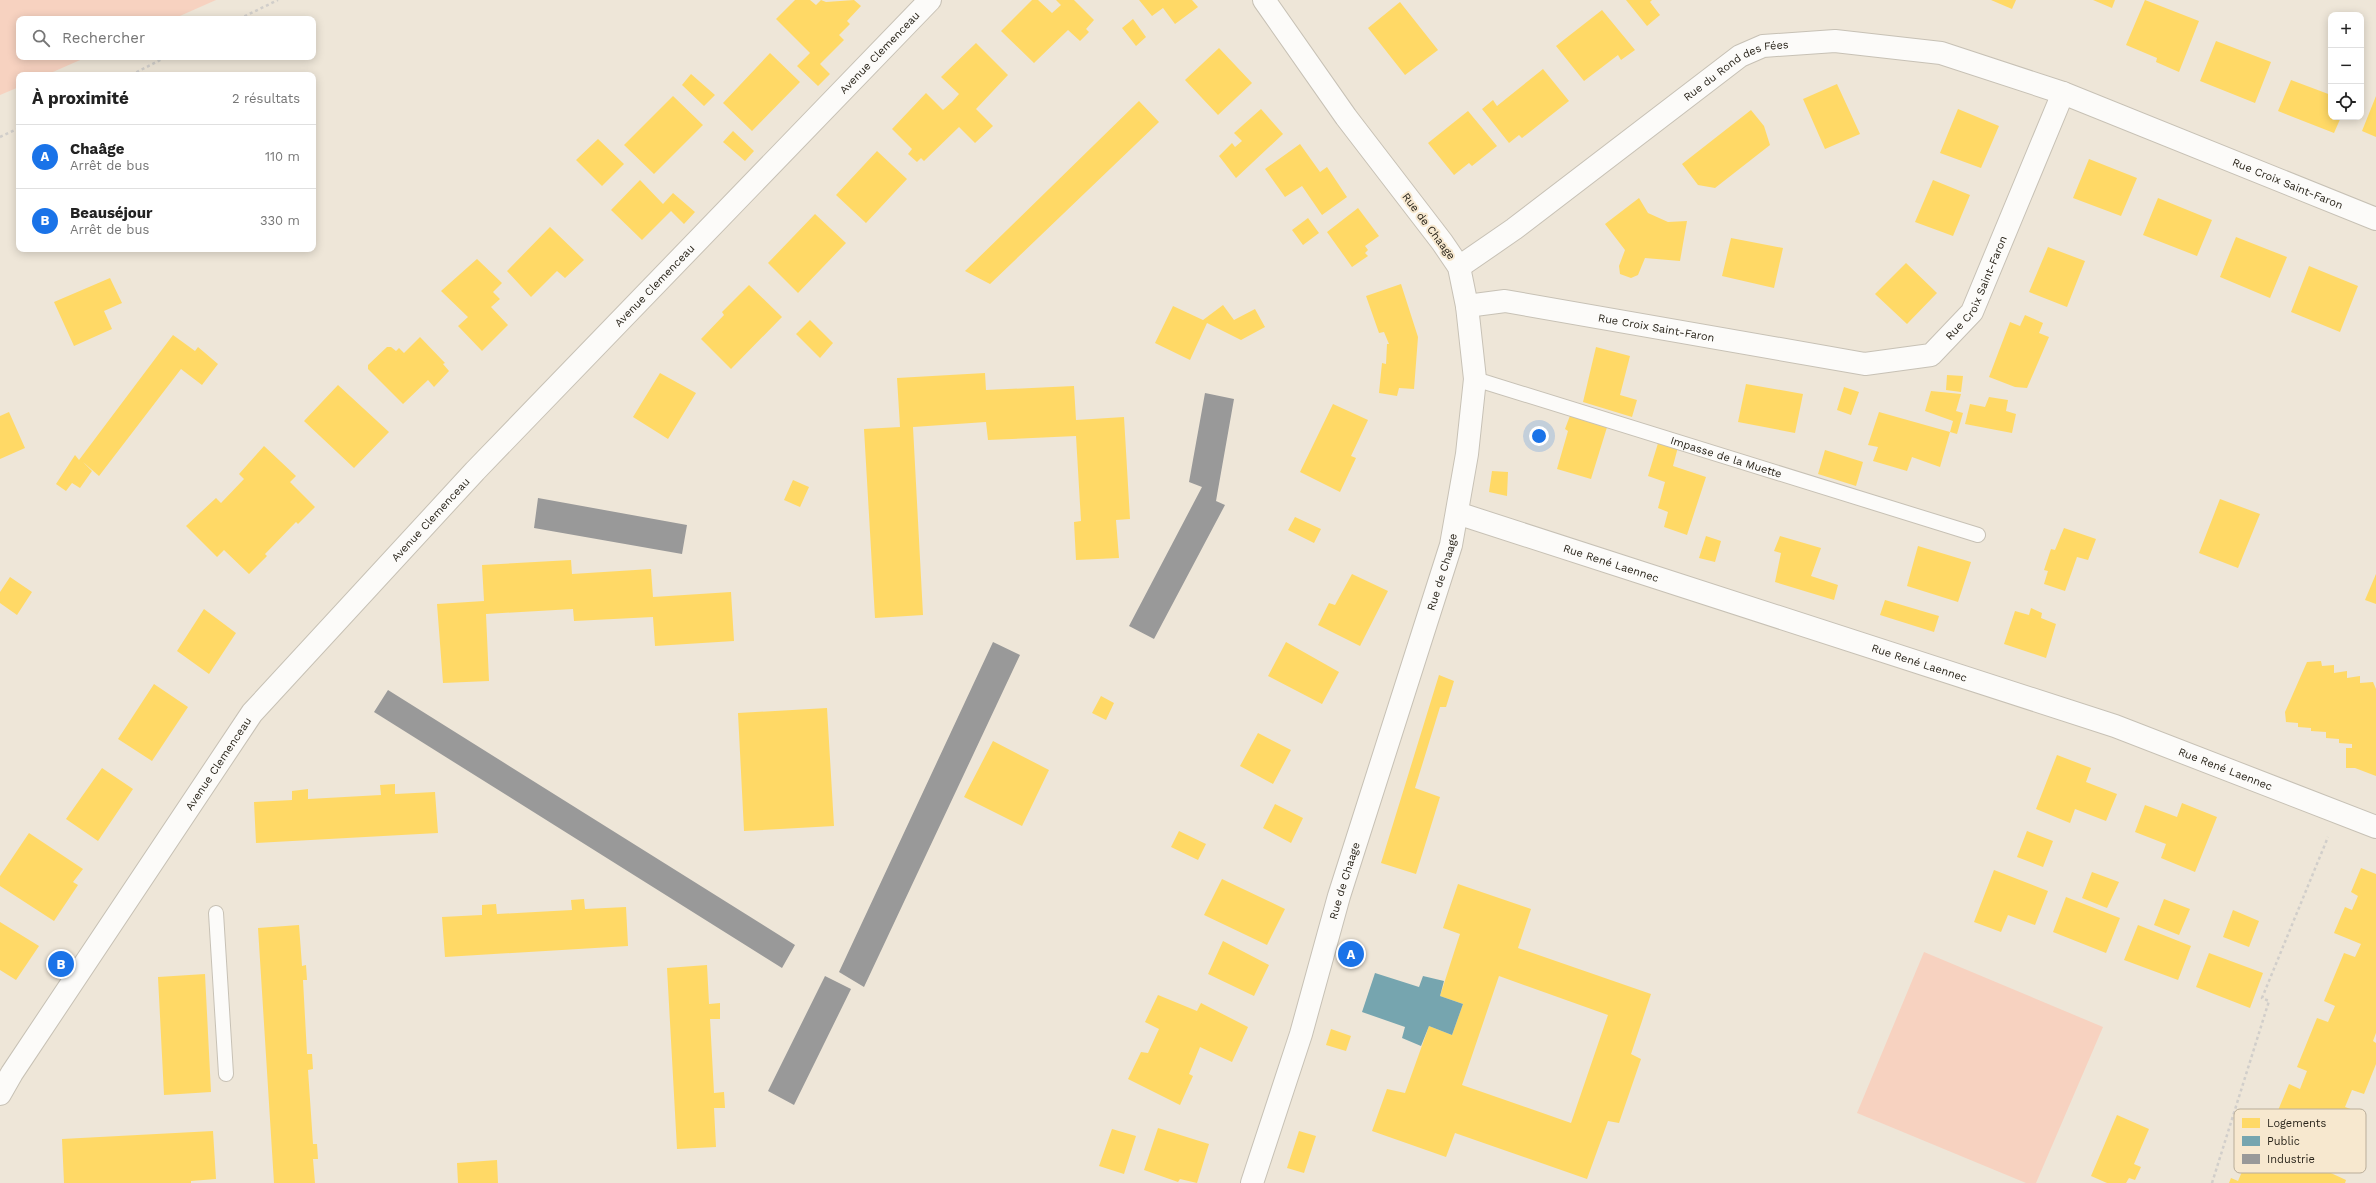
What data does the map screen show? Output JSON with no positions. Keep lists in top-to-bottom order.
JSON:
{
  "streets": {
    "street": [
      "Avenue Clemenceau",
      "Rue du Rond des Fées",
      "Rue Croix Saint-Faron",
      "Rue de Chaage",
      "Rue René Laennec"
    ],
    "lane": ["Impasse de la Muette"]
  },
  "crossings": [
    ["Rue du Rond des Fées", "Rue Croix Saint-Faron"],
    ["Rue du Rond des Fées", "Rue de Chaage"],
    ["Rue Croix Saint-Faron", "Rue de Chaage"],
    ["Rue de Chaage", "Impasse de la Muette"],
    ["Rue de Chaage", "Rue René Laennec"]
  ],
  "legend": ["Logements", "Public", "Industrie"],
  "page": {
    "map_buttons": ["+", "−"],
    "search": "Rechercher",
    "heading": ["À proximité", "2 résultats"],
    "list": [
      {
        "mark": "A",
        "name": "Chaâge",
        "note": "Arrêt de bus",
        "value": "110 m"
      },
      {
        "mark": "B",
        "name": "Beauséjour",
        "note": "Arrêt de bus",
        "value": "330 m"
      }
    ],
    "pins": ["A", "B"]
  }
}
